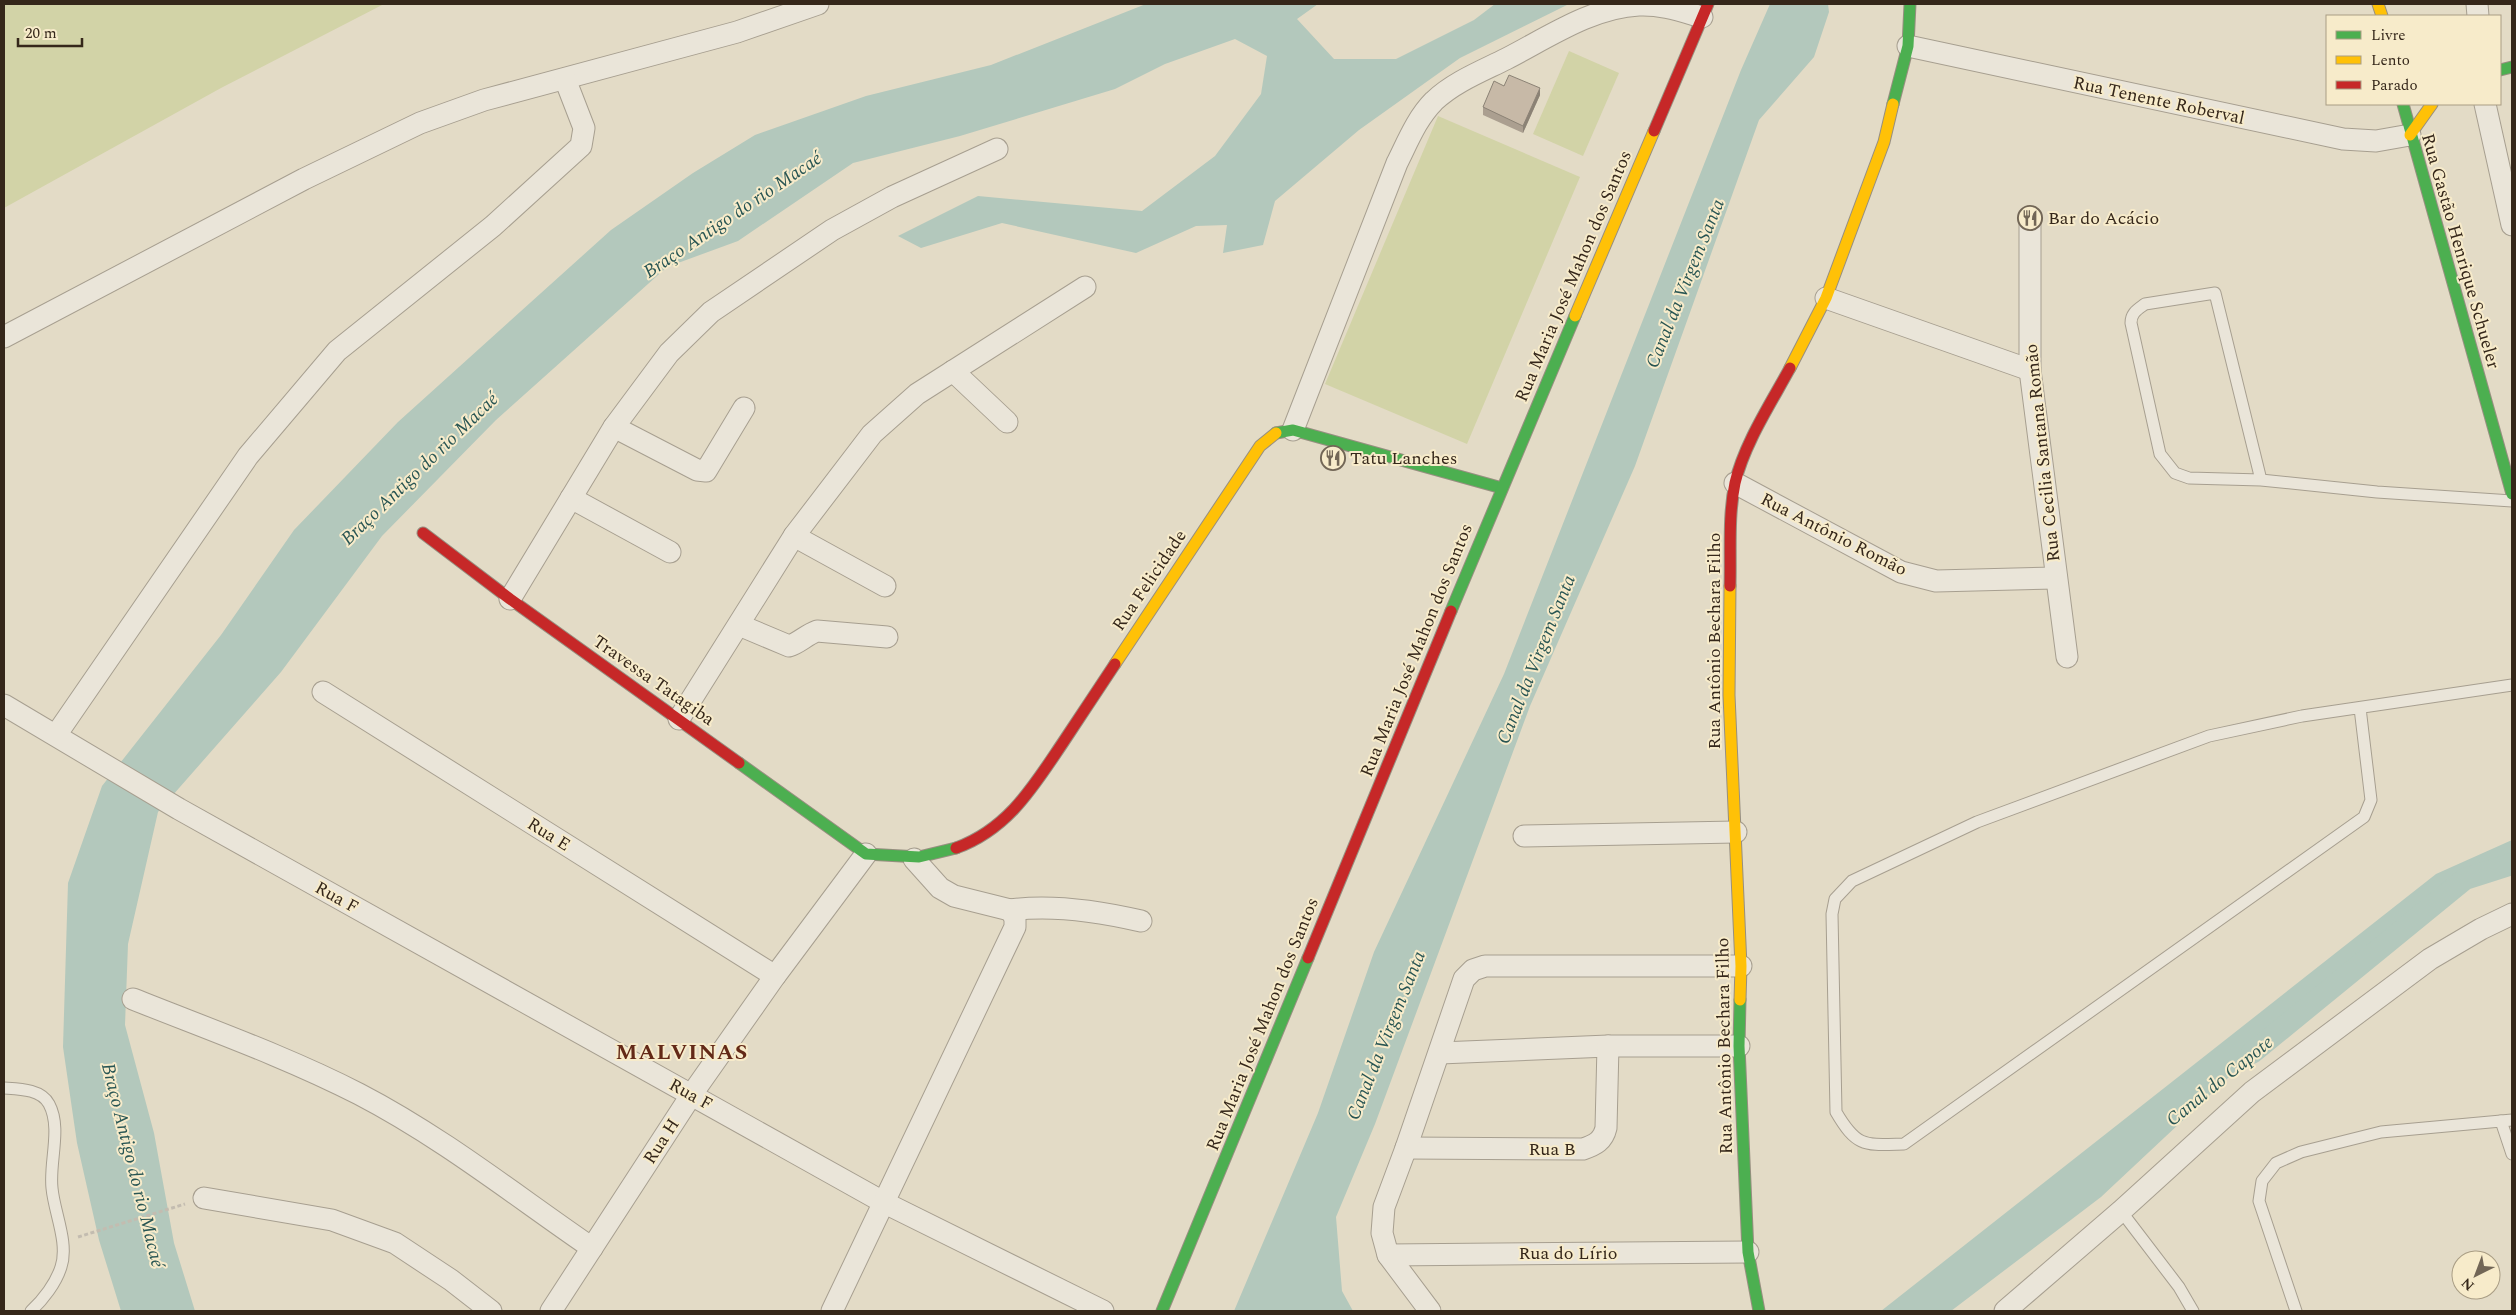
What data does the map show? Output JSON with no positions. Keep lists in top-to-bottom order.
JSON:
{
  "streets": {
    "street": [
      "Rua Tenente Roberval",
      "Rua Gastão Henrique Schueler",
      "Rua Maria José Mahon dos Santos",
      "Rua Cecilia Santana Romão",
      "Rua Antônio Romão",
      "Rua Felicidade",
      "Rua Antônio Bechara Filho",
      "Travessa Tatagiba",
      "Rua E",
      "Rua F",
      "Rua H",
      "Rua B",
      "Rua do Lírio"
    ]
  },
  "crossings": [
    ["Rua Tenente Roberval", "Rua Gastão Henrique Schueler"],
    ["Rua Tenente Roberval", "Rua Antônio Bechara Filho"],
    ["Rua Cecilia Santana Romão", "Rua Antônio Romão"],
    ["Rua Antônio Romão", "Rua Antônio Bechara Filho"],
    ["Rua Felicidade", "Travessa Tatagiba"],
    ["Rua Felicidade", "Rua H"],
    ["Rua Antônio Bechara Filho", "Rua do Lírio"],
    ["Travessa Tatagiba", "Rua H"],
    ["Rua E", "Rua H"],
    ["Rua F", "Rua H"]
  ],
  "districts": ["MALVINAS"],
  "water": ["Braço Antigo do rio Macaé", "Canal da Virgem Santa", "Canal do Capote"],
  "places": {
    "restaurant": ["Bar do Acácio", "Tatu Lanches"]
  },
  "legend": ["Livre", "Lento", "Parado"],
  "scale_bar": "20 m",
  "north": "bottom left"
}
